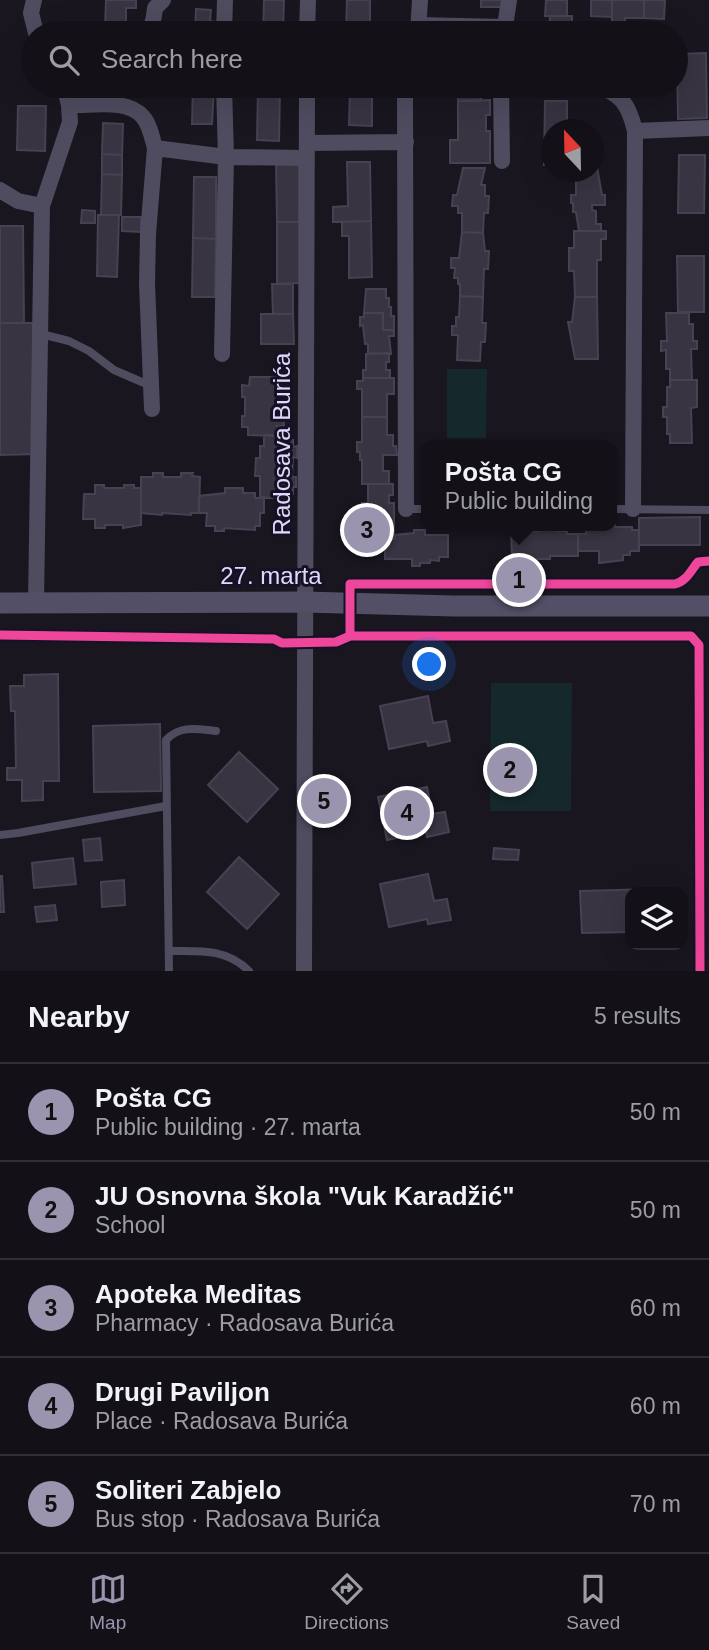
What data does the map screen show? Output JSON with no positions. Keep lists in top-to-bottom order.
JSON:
{
  "streets": {
    "street": ["Radosava Burića", "27. marta"]
  },
  "crossings": [
    ["Radosava Burića", "27. marta"]
  ],
  "north": "top",
  "page": {
    "search": "Search here",
    "popup": ["Pošta CG", "Public building"],
    "pins": [
      "3",
      "1",
      "2",
      "5",
      "4"
    ],
    "heading": ["Nearby", "5 results"],
    "list": [
      {
        "mark": "1",
        "name": "Pošta CG",
        "note": "Public building · 27. marta",
        "value": "50 m"
      },
      {
        "mark": "2",
        "name": "JU Osnovna škola \"Vuk Karadžić\"",
        "note": "School",
        "value": "50 m"
      },
      {
        "mark": "3",
        "name": "Apoteka Meditas",
        "note": "Pharmacy · Radosava Burića",
        "value": "60 m"
      },
      {
        "mark": "4",
        "name": "Drugi Paviljon",
        "note": "Place · Radosava Burića",
        "value": "60 m"
      },
      {
        "mark": "5",
        "name": "Soliteri Zabjelo",
        "note": "Bus stop · Radosava Burića",
        "value": "70 m"
      }
    ],
    "nav": ["Map", "Directions", "Saved"]
  }
}
